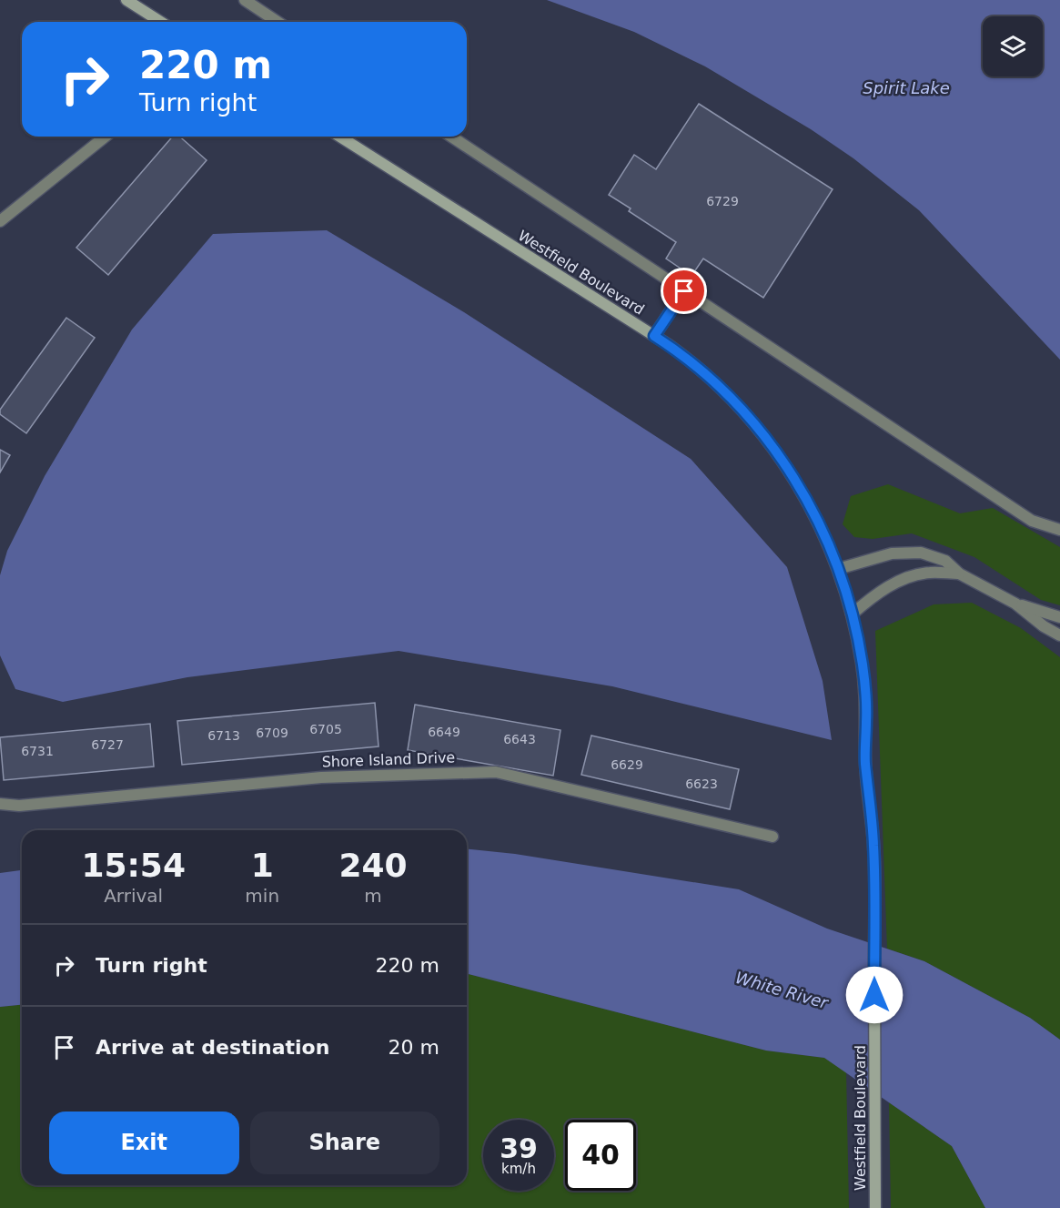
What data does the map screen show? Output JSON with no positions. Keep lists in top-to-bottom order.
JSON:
{
  "streets": {
    "street": ["Westfield Boulevard", "Shore Island Drive"]
  },
  "water": ["Spirit Lake", "White River"],
  "house_numbers": [
    "6729",
    "6705",
    "6649",
    "6709",
    "6713",
    "6643",
    "6727",
    "6731",
    "6629",
    "6623"
  ],
  "page": {
    "turn": ["220 m", "Turn right"],
    "eta": [
      "15:54",
      "Arrival",
      "1",
      "min",
      "240",
      "m"
    ],
    "list": [
      {
        "name": "Turn right",
        "value": "220 m"
      },
      {
        "name": "Arrive at destination",
        "value": "20 m"
      }
    ],
    "buttons": ["Exit", "Share"],
    "speed": "39 km/h",
    "limit": "40"
  }
}
